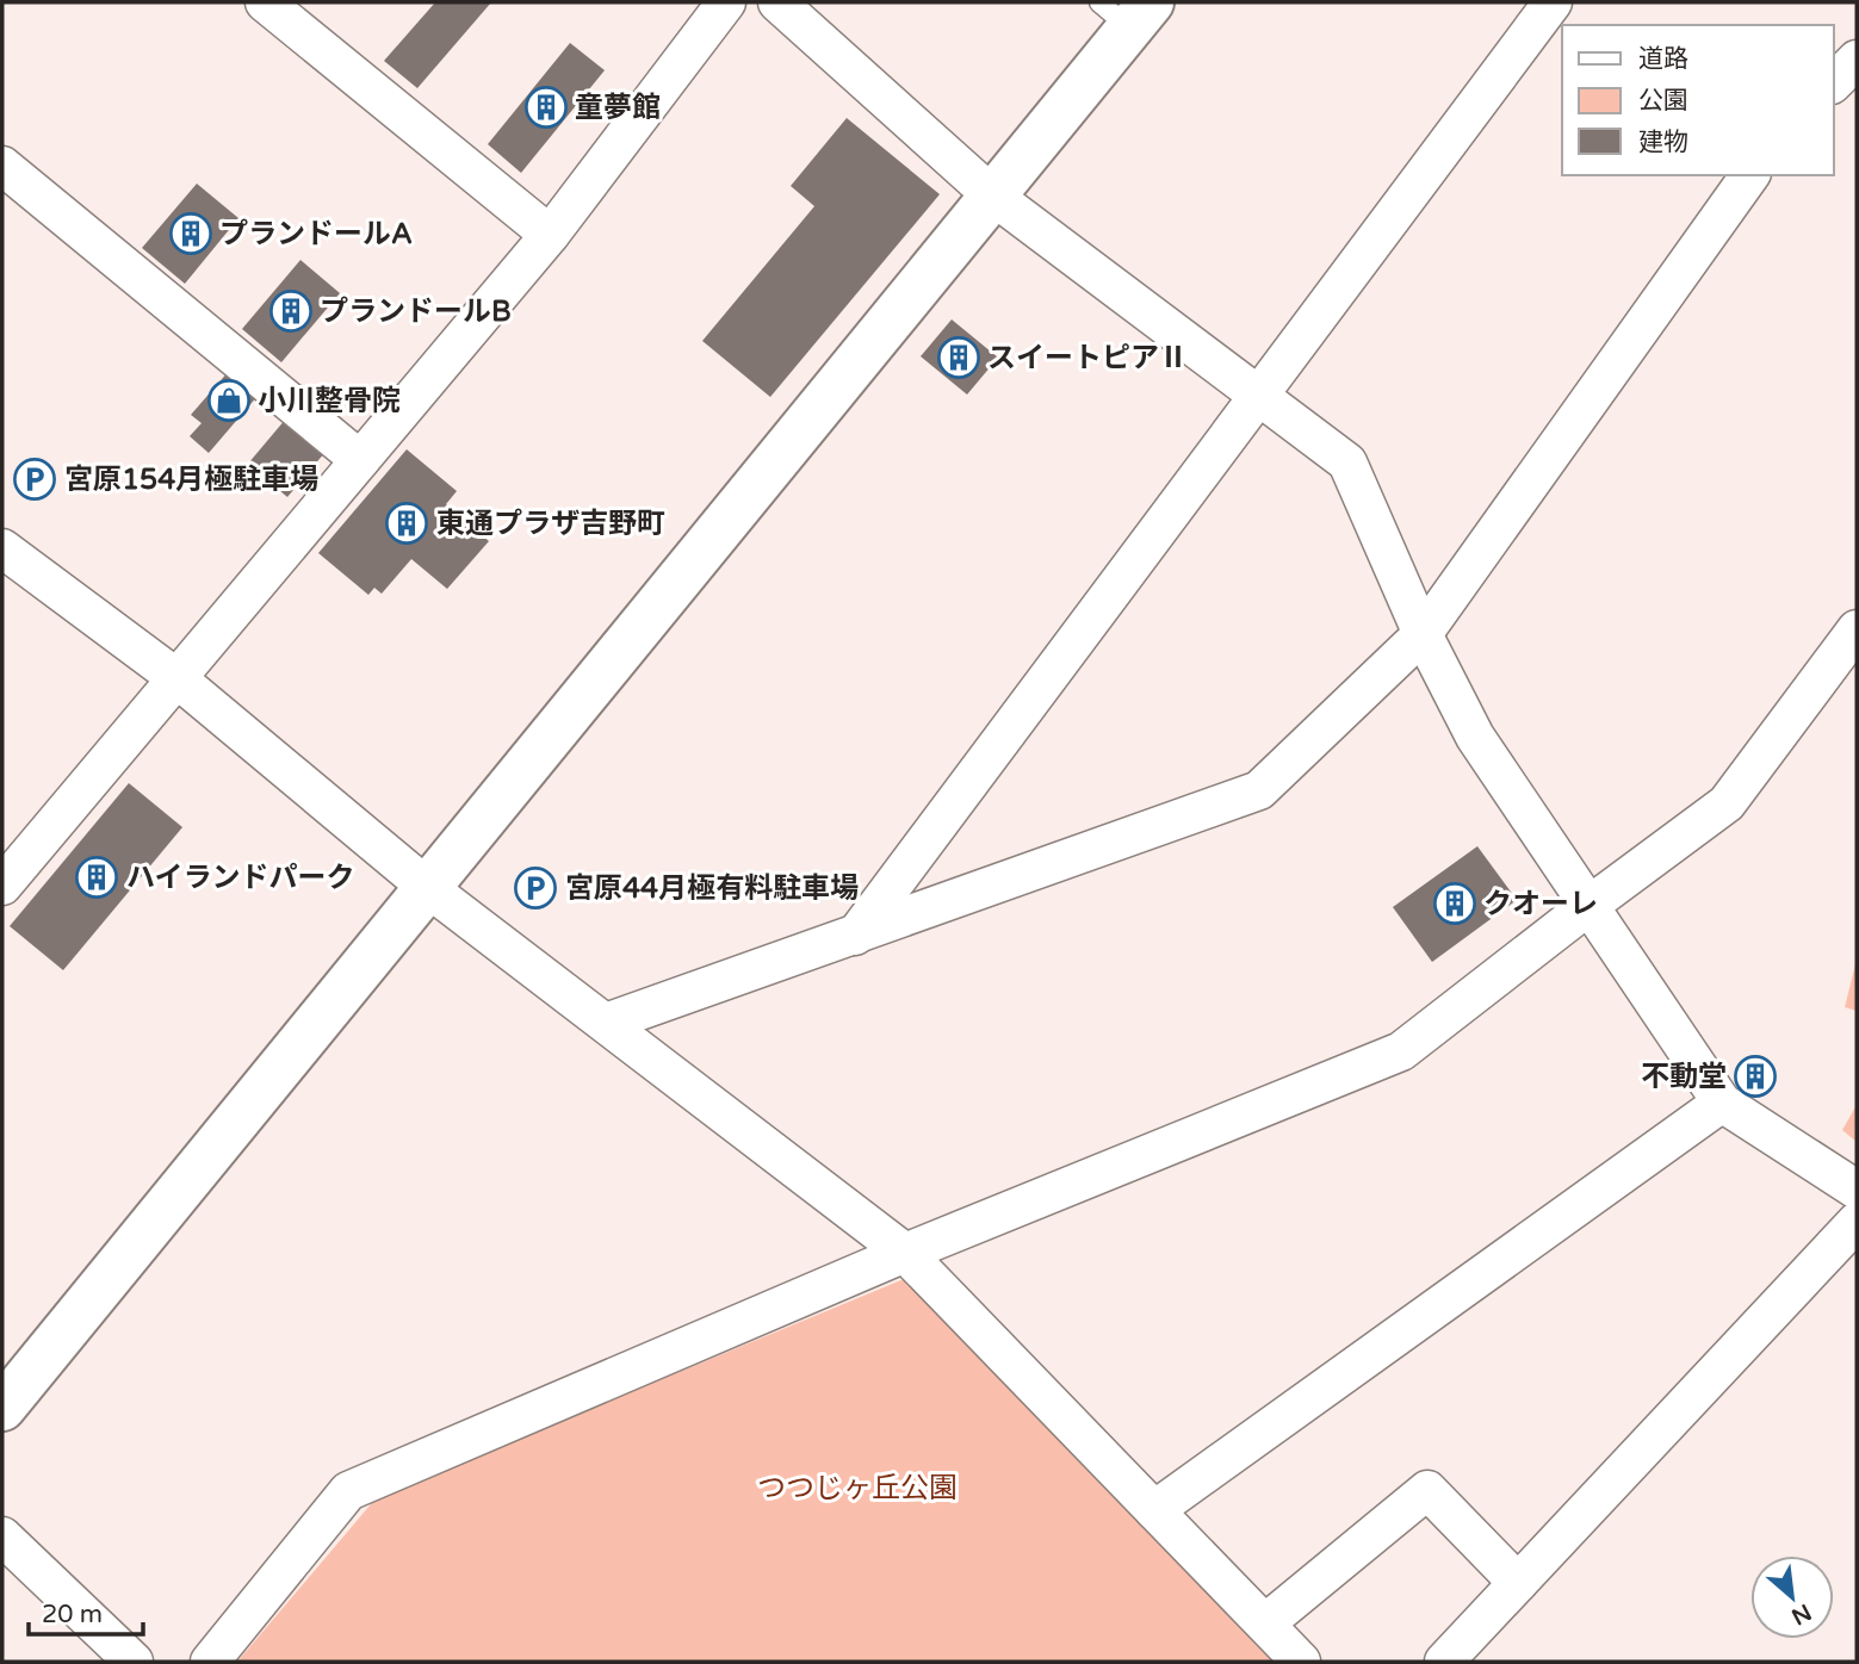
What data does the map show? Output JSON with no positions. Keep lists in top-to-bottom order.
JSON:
{
  "parks": ["つつじヶ丘公園"],
  "places": {
    "building": [
      "童夢館",
      "プランドールA",
      "プランドールB",
      "スイートピアⅡ",
      "東通プラザ吉野町",
      "ハイランドパーク",
      "クオーレ",
      "不動堂"
    ],
    "shop": ["小川整骨院"],
    "parking": ["宮原154月極駐車場", "宮原44月極有料駐車場"]
  },
  "legend": ["道路", "公園", "建物"],
  "scale_bar": "20 m",
  "north": "bottom right"
}
